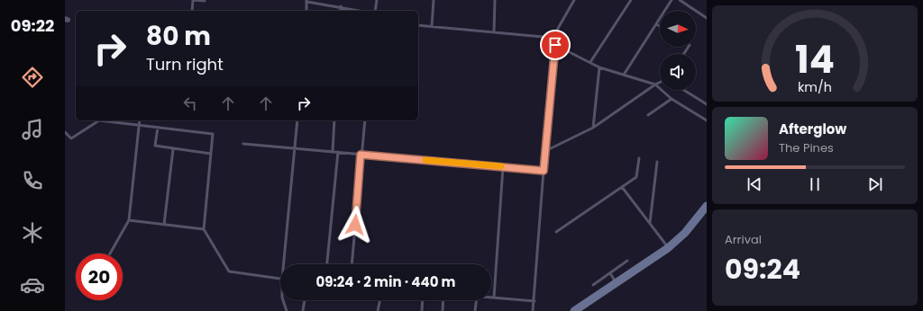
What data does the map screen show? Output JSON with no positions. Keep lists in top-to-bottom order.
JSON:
{
  "north": "right",
  "page": {
    "tabs": "09:22",
    "turn": ["80 m", "Turn right"],
    "song": ["Afterglow", "The Pines"],
    "tile": ["Arrival", "09:24"],
    "limit": "20",
    "trip": "09:24 · 2 min · 440 m",
    "gauge": ["14", "km/h"]
  }
}
